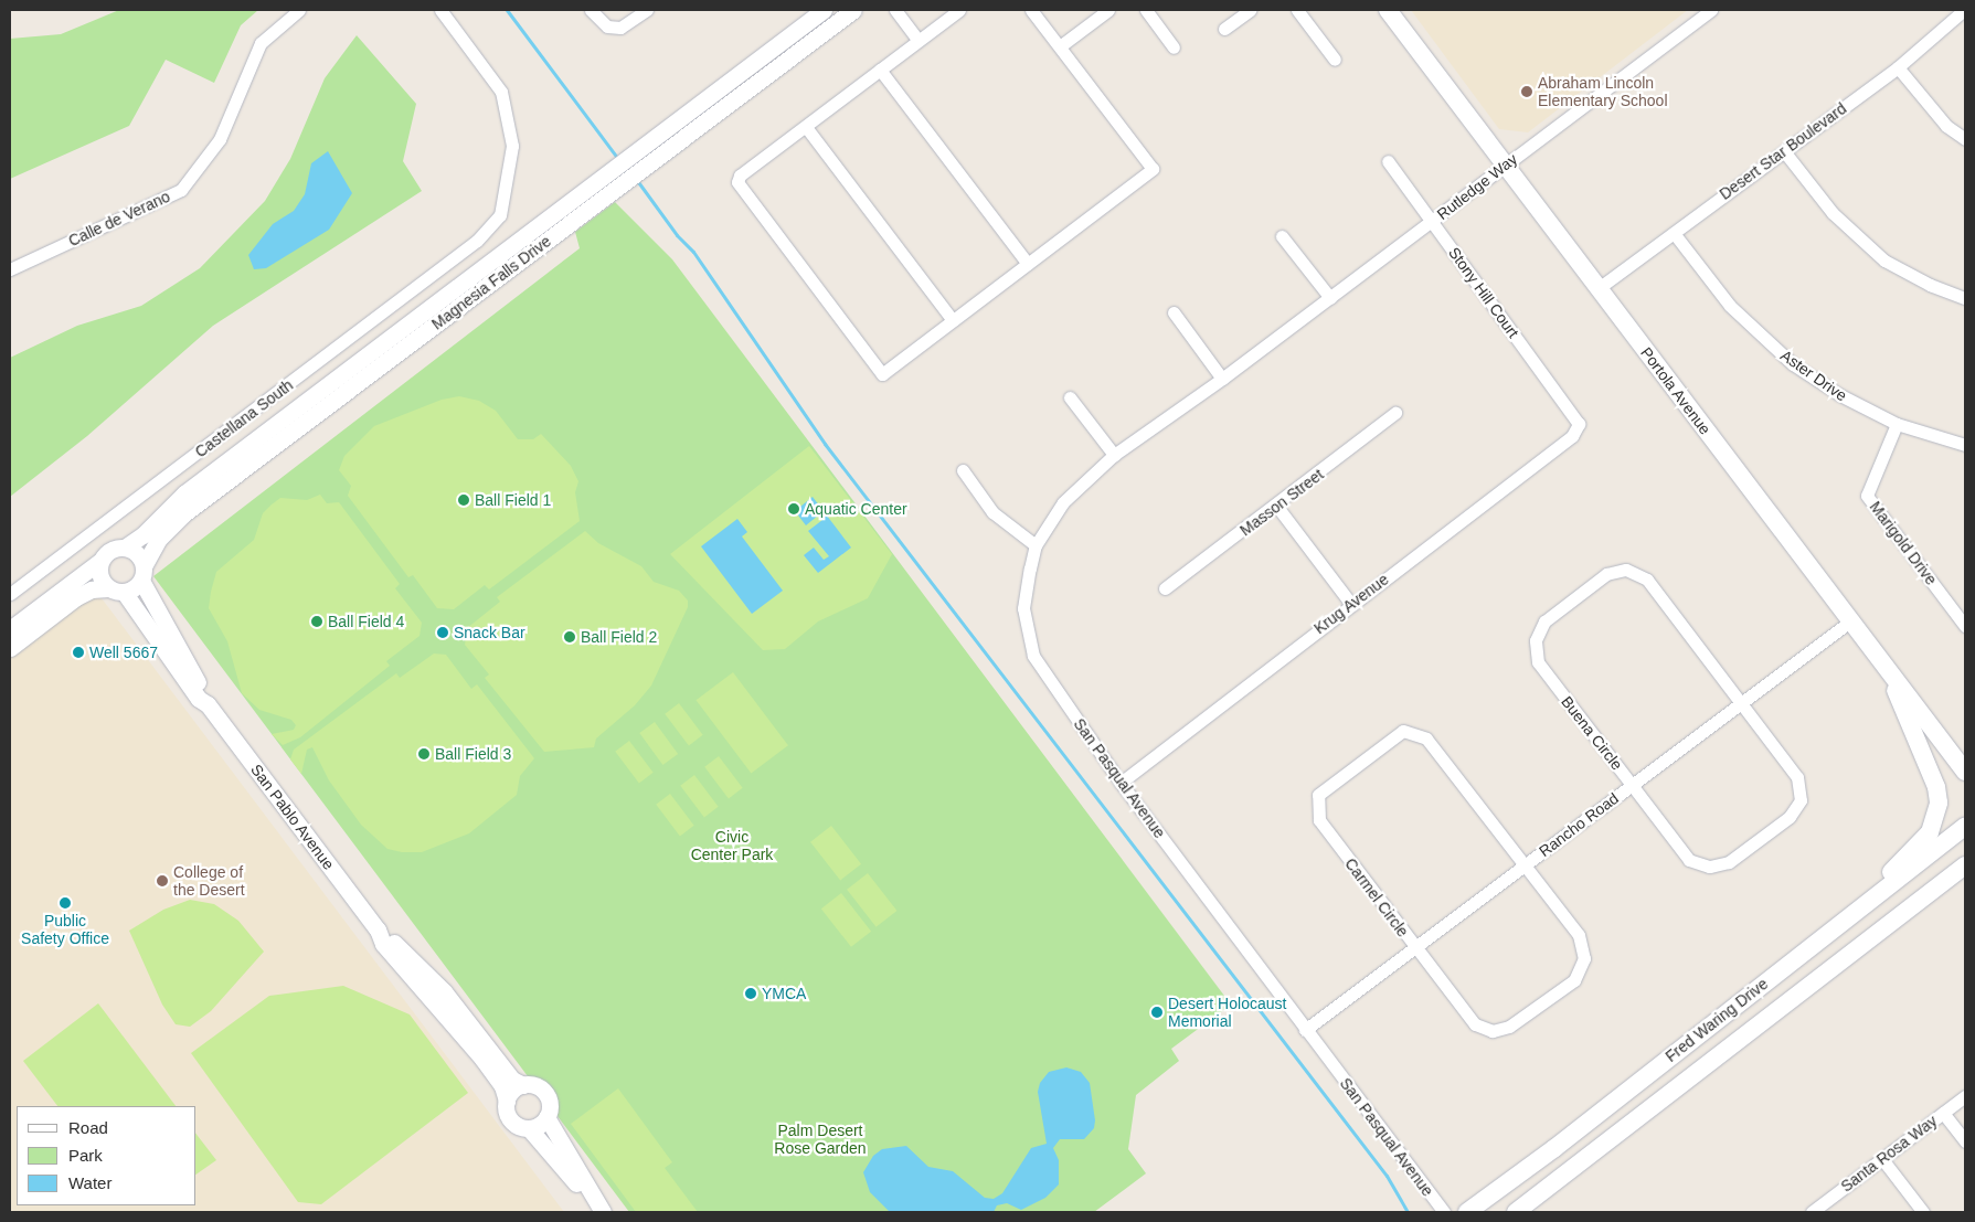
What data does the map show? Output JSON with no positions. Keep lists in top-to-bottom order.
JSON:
{
  "streets": {
    "main road": ["Portola Avenue", "Fred Waring Drive"],
    "street": [
      "Desert Star Boulevard",
      "Rutledge Way",
      "Calle de Verano",
      "Magnesia Falls Drive",
      "Stony Hill Court",
      "Aster Drive",
      "Castellana South",
      "Masson Street",
      "Marigold Drive",
      "Krug Avenue",
      "Buena Circle",
      "San Pasqual Avenue",
      "San Pablo Avenue",
      "Rancho Road",
      "Carmel Circle",
      "Santa Rosa Way"
    ]
  },
  "crossings": [
    ["Desert Star Boulevard", "Aster Drive"],
    ["Desert Star Boulevard", "Portola Avenue"],
    ["Rutledge Way", "Stony Hill Court"],
    ["Rutledge Way", "Portola Avenue"],
    ["Rutledge Way", "San Pasqual Avenue"],
    ["Magnesia Falls Drive", "San Pablo Avenue"],
    ["Stony Hill Court", "Krug Avenue"],
    ["Aster Drive", "Marigold Drive"],
    ["Portola Avenue", "Rancho Road"],
    ["Krug Avenue", "San Pasqual Avenue"],
    ["Buena Circle", "Rancho Road"],
    ["San Pasqual Avenue", "Rancho Road"],
    ["Rancho Road", "Carmel Circle"]
  ],
  "parks": ["Civic Center Park", "Palm Desert Rose Garden"],
  "places": [
    "Abraham Lincoln Elementary School",
    "Ball Field 1",
    "Aquatic Center",
    "Ball Field 4",
    "Snack Bar",
    "Ball Field 2",
    "Well 5667",
    "Ball Field 3",
    "College of the Desert",
    "Public Safety Office",
    "YMCA",
    "Desert Holocaust Memorial"
  ],
  "legend": ["Road", "Park", "Water"]
}
